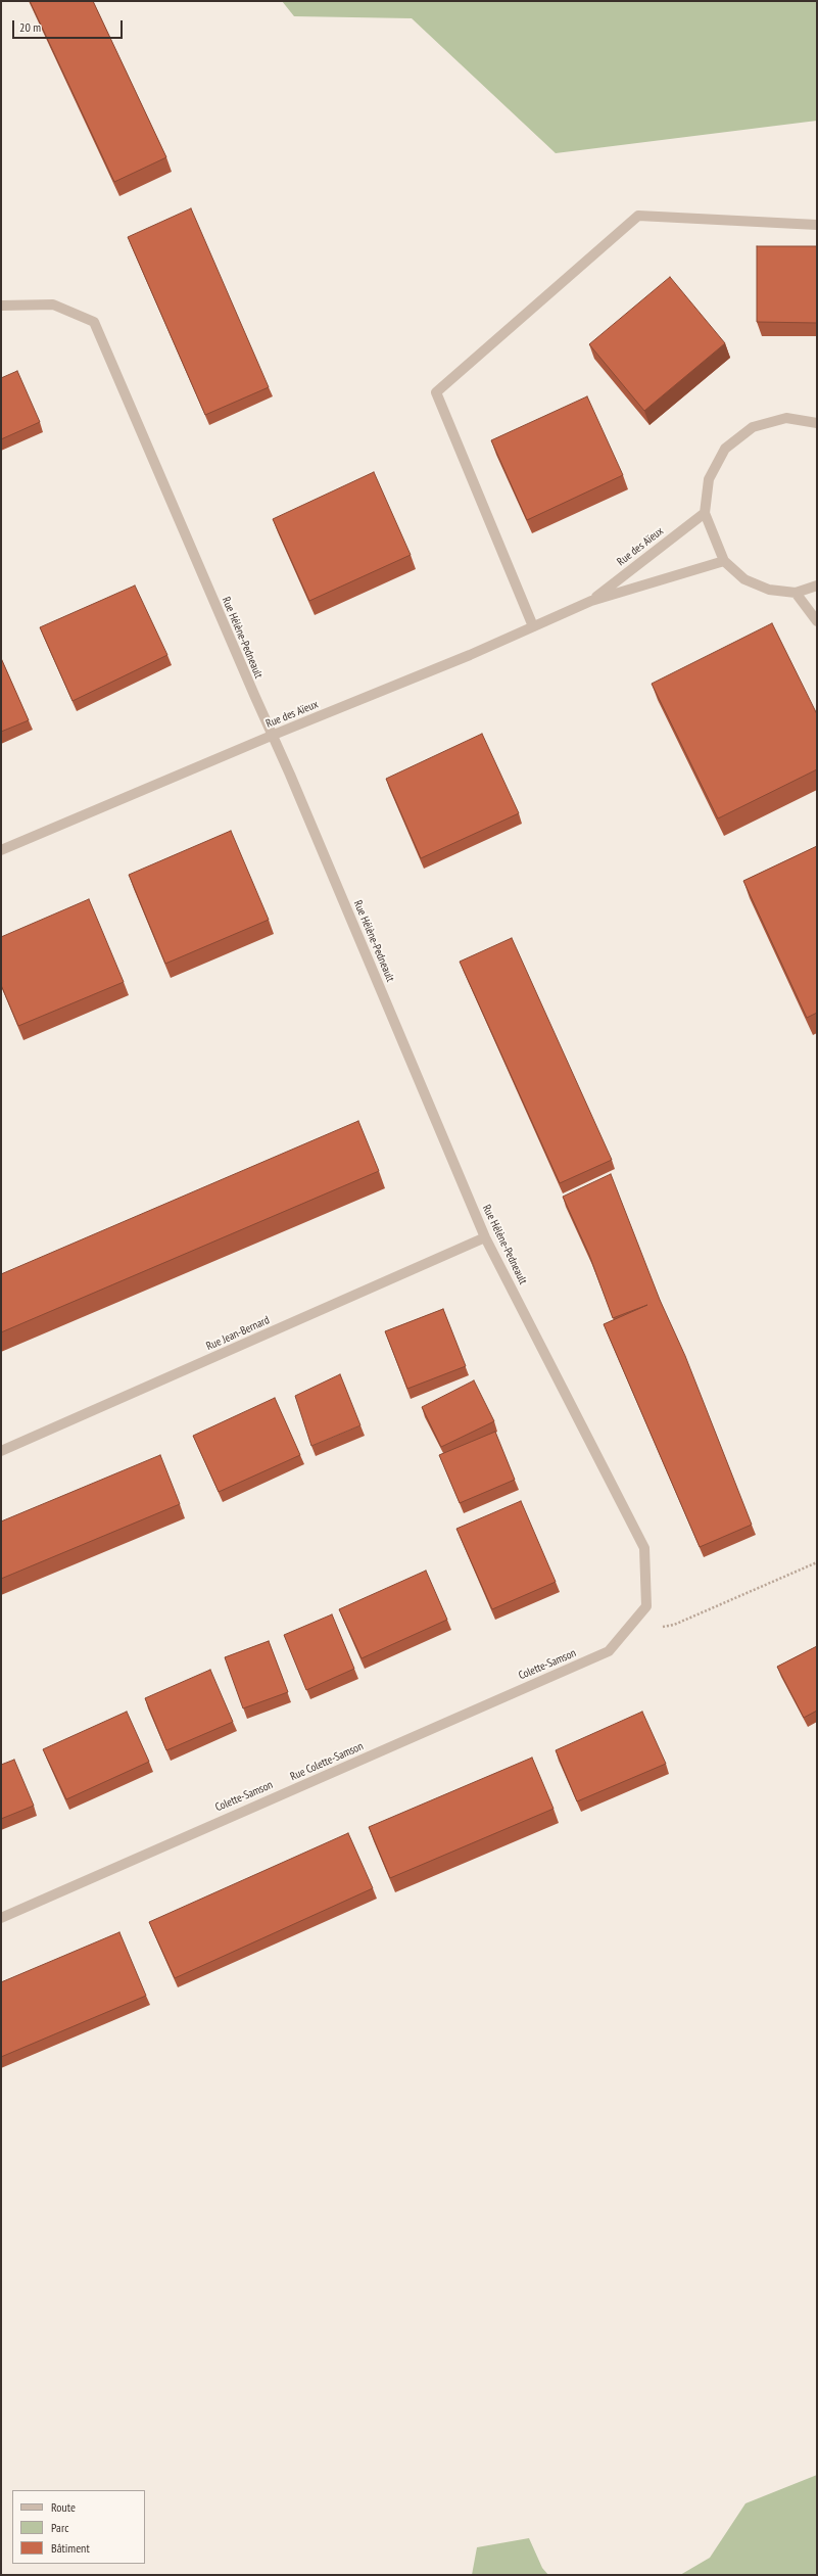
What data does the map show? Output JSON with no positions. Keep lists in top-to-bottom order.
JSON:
{
  "streets": {
    "street": [
      "Rue des Aïeux",
      "Rue Hélène-Pedneault",
      "Rue Jean-Bernard",
      "Colette-Samson",
      "Rue Colette-Samson"
    ]
  },
  "crossings": [
    ["Rue des Aïeux", "Rue Hélène-Pedneault"],
    ["Rue Hélène-Pedneault", "Rue Jean-Bernard"],
    ["Rue Hélène-Pedneault", "Rue Colette-Samson"],
    ["Colette-Samson", "Rue Colette-Samson"]
  ],
  "legend": ["Route", "Parc", "Bâtiment"],
  "scale_bar": "20 m"
}
